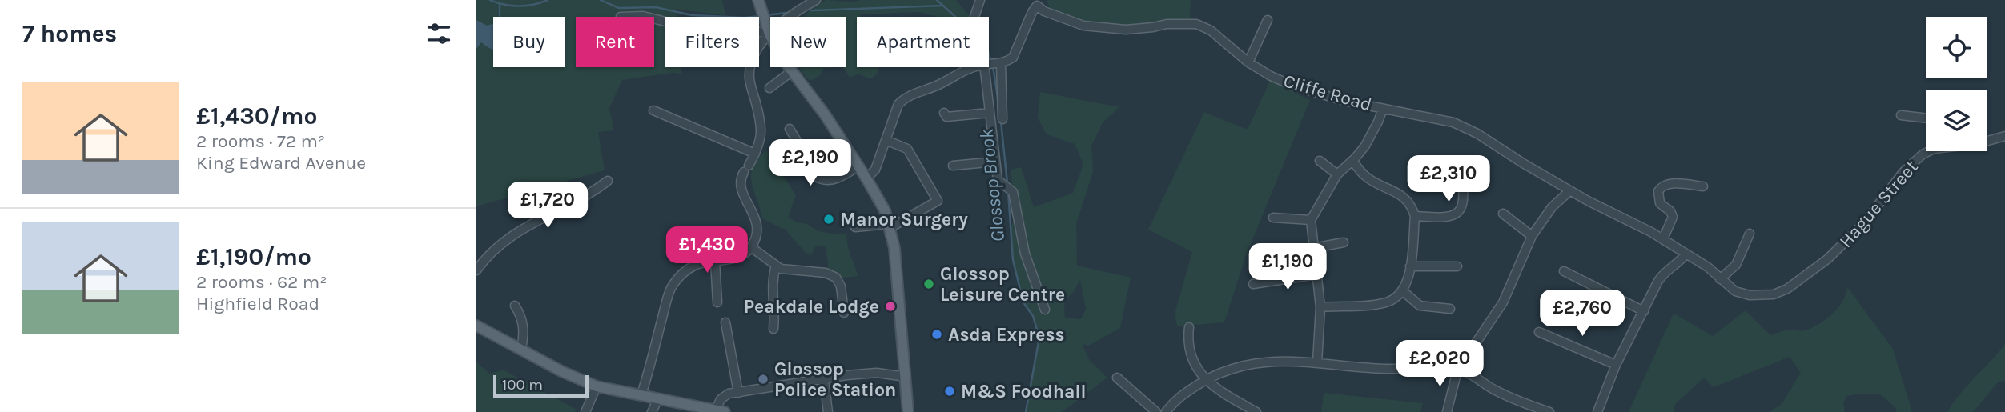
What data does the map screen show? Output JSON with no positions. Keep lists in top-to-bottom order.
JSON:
{
  "streets": {
    "street": ["Cliffe Road", "Hague Street"]
  },
  "crossings": [
    ["Cliffe Road", "Hague Street"]
  ],
  "water": ["Glossop Brook"],
  "places": [
    "Manor Surgery",
    "Glossop Leisure Centre",
    "Peakdale Lodge",
    "Asda Express",
    "Glossop Police Station",
    "M&S Foodhall"
  ],
  "scale_bar": "100 m",
  "page": {
    "heading": "7 homes",
    "chip": [
      "Buy",
      "Rent",
      "Filters",
      "New",
      "Apartment"
    ],
    "list": [
      {
        "name": "£1,430/mo",
        "note": "2 rooms · 72 m² · King Edward Avenue"
      },
      {
        "name": "£1,190/mo",
        "note": "2 rooms · 62 m² · Highfield Road"
      }
    ],
    "price": [
      "£2,190",
      "£2,310",
      "£1,720",
      "£1,430",
      "£1,190",
      "£2,760",
      "£2,020"
    ],
    "scale": "100 m"
  }
}
